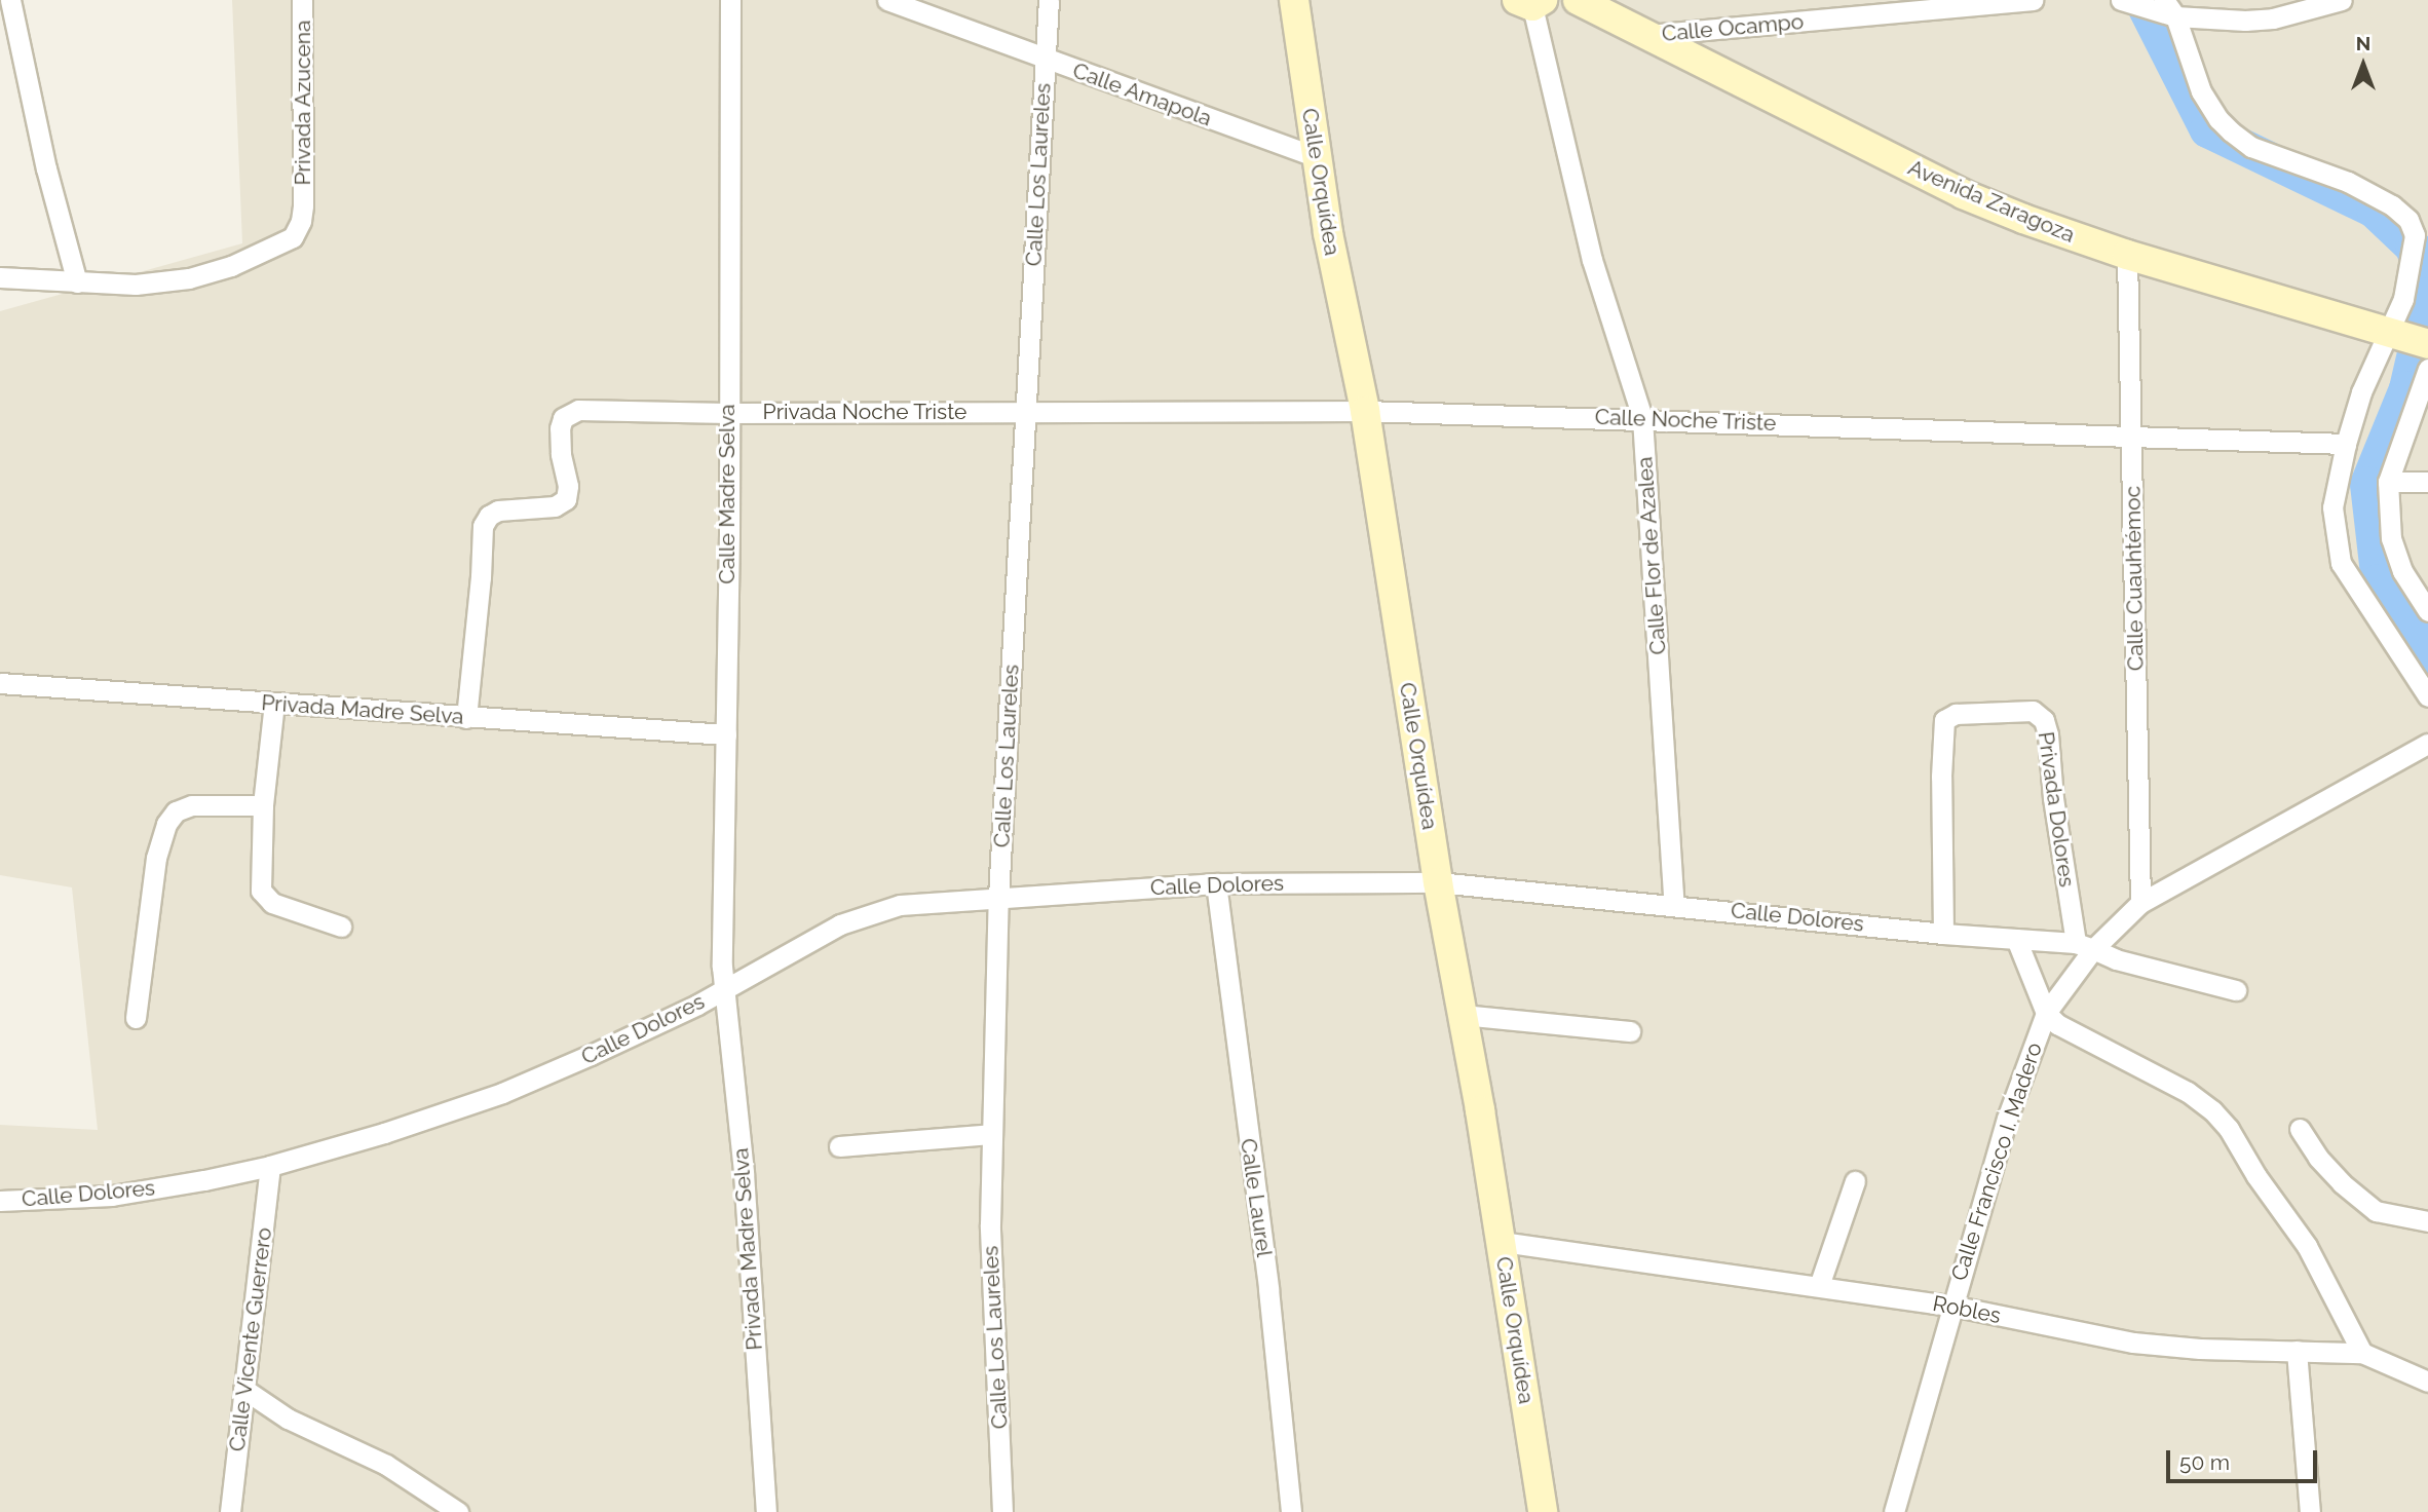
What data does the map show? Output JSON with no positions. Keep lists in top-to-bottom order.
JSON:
{
  "streets": {
    "street": [
      "Calle Ocampo",
      "Calle Amapola",
      "Privada Azucena",
      "Calle Los Laureles",
      "Calle Orquídea",
      "Avenida Zaragoza",
      "Privada Noche Triste",
      "Calle Noche Triste",
      "Calle Madre Selva",
      "Calle Flor de Azalea",
      "Calle Cuauhtémoc",
      "Privada Madre Selva",
      "Privada Dolores",
      "Calle Dolores",
      "Calle Francisco I. Madero",
      "Calle Laurel",
      "Robles",
      "Calle Vicente Guerrero"
    ]
  },
  "crossings": [
    ["Calle Ocampo", "Avenida Zaragoza"],
    ["Calle Amapola", "Calle Los Laureles"],
    ["Calle Amapola", "Calle Orquídea"],
    ["Calle Los Laureles", "Privada Noche Triste"],
    ["Calle Los Laureles", "Calle Noche Triste"],
    ["Calle Los Laureles", "Calle Dolores"],
    ["Calle Orquídea", "Calle Noche Triste"],
    ["Calle Orquídea", "Calle Dolores"],
    ["Calle Orquídea", "Robles"],
    ["Avenida Zaragoza", "Calle Cuauhtémoc"],
    ["Privada Noche Triste", "Calle Noche Triste"],
    ["Privada Noche Triste", "Calle Madre Selva"],
    ["Privada Noche Triste", "Privada Madre Selva"],
    ["Calle Noche Triste", "Calle Flor de Azalea"],
    ["Calle Noche Triste", "Calle Cuauhtémoc"],
    ["Calle Madre Selva", "Privada Madre Selva"],
    ["Calle Madre Selva", "Calle Dolores"],
    ["Calle Flor de Azalea", "Calle Dolores"],
    ["Privada Madre Selva", "Calle Dolores"],
    ["Privada Dolores", "Calle Dolores"],
    ["Privada Dolores", "Calle Francisco I. Madero"],
    ["Calle Dolores", "Calle Francisco I. Madero"],
    ["Calle Dolores", "Calle Laurel"],
    ["Calle Dolores", "Calle Vicente Guerrero"],
    ["Calle Francisco I. Madero", "Robles"]
  ],
  "scale_bar": "50 m",
  "north": "top"
}
